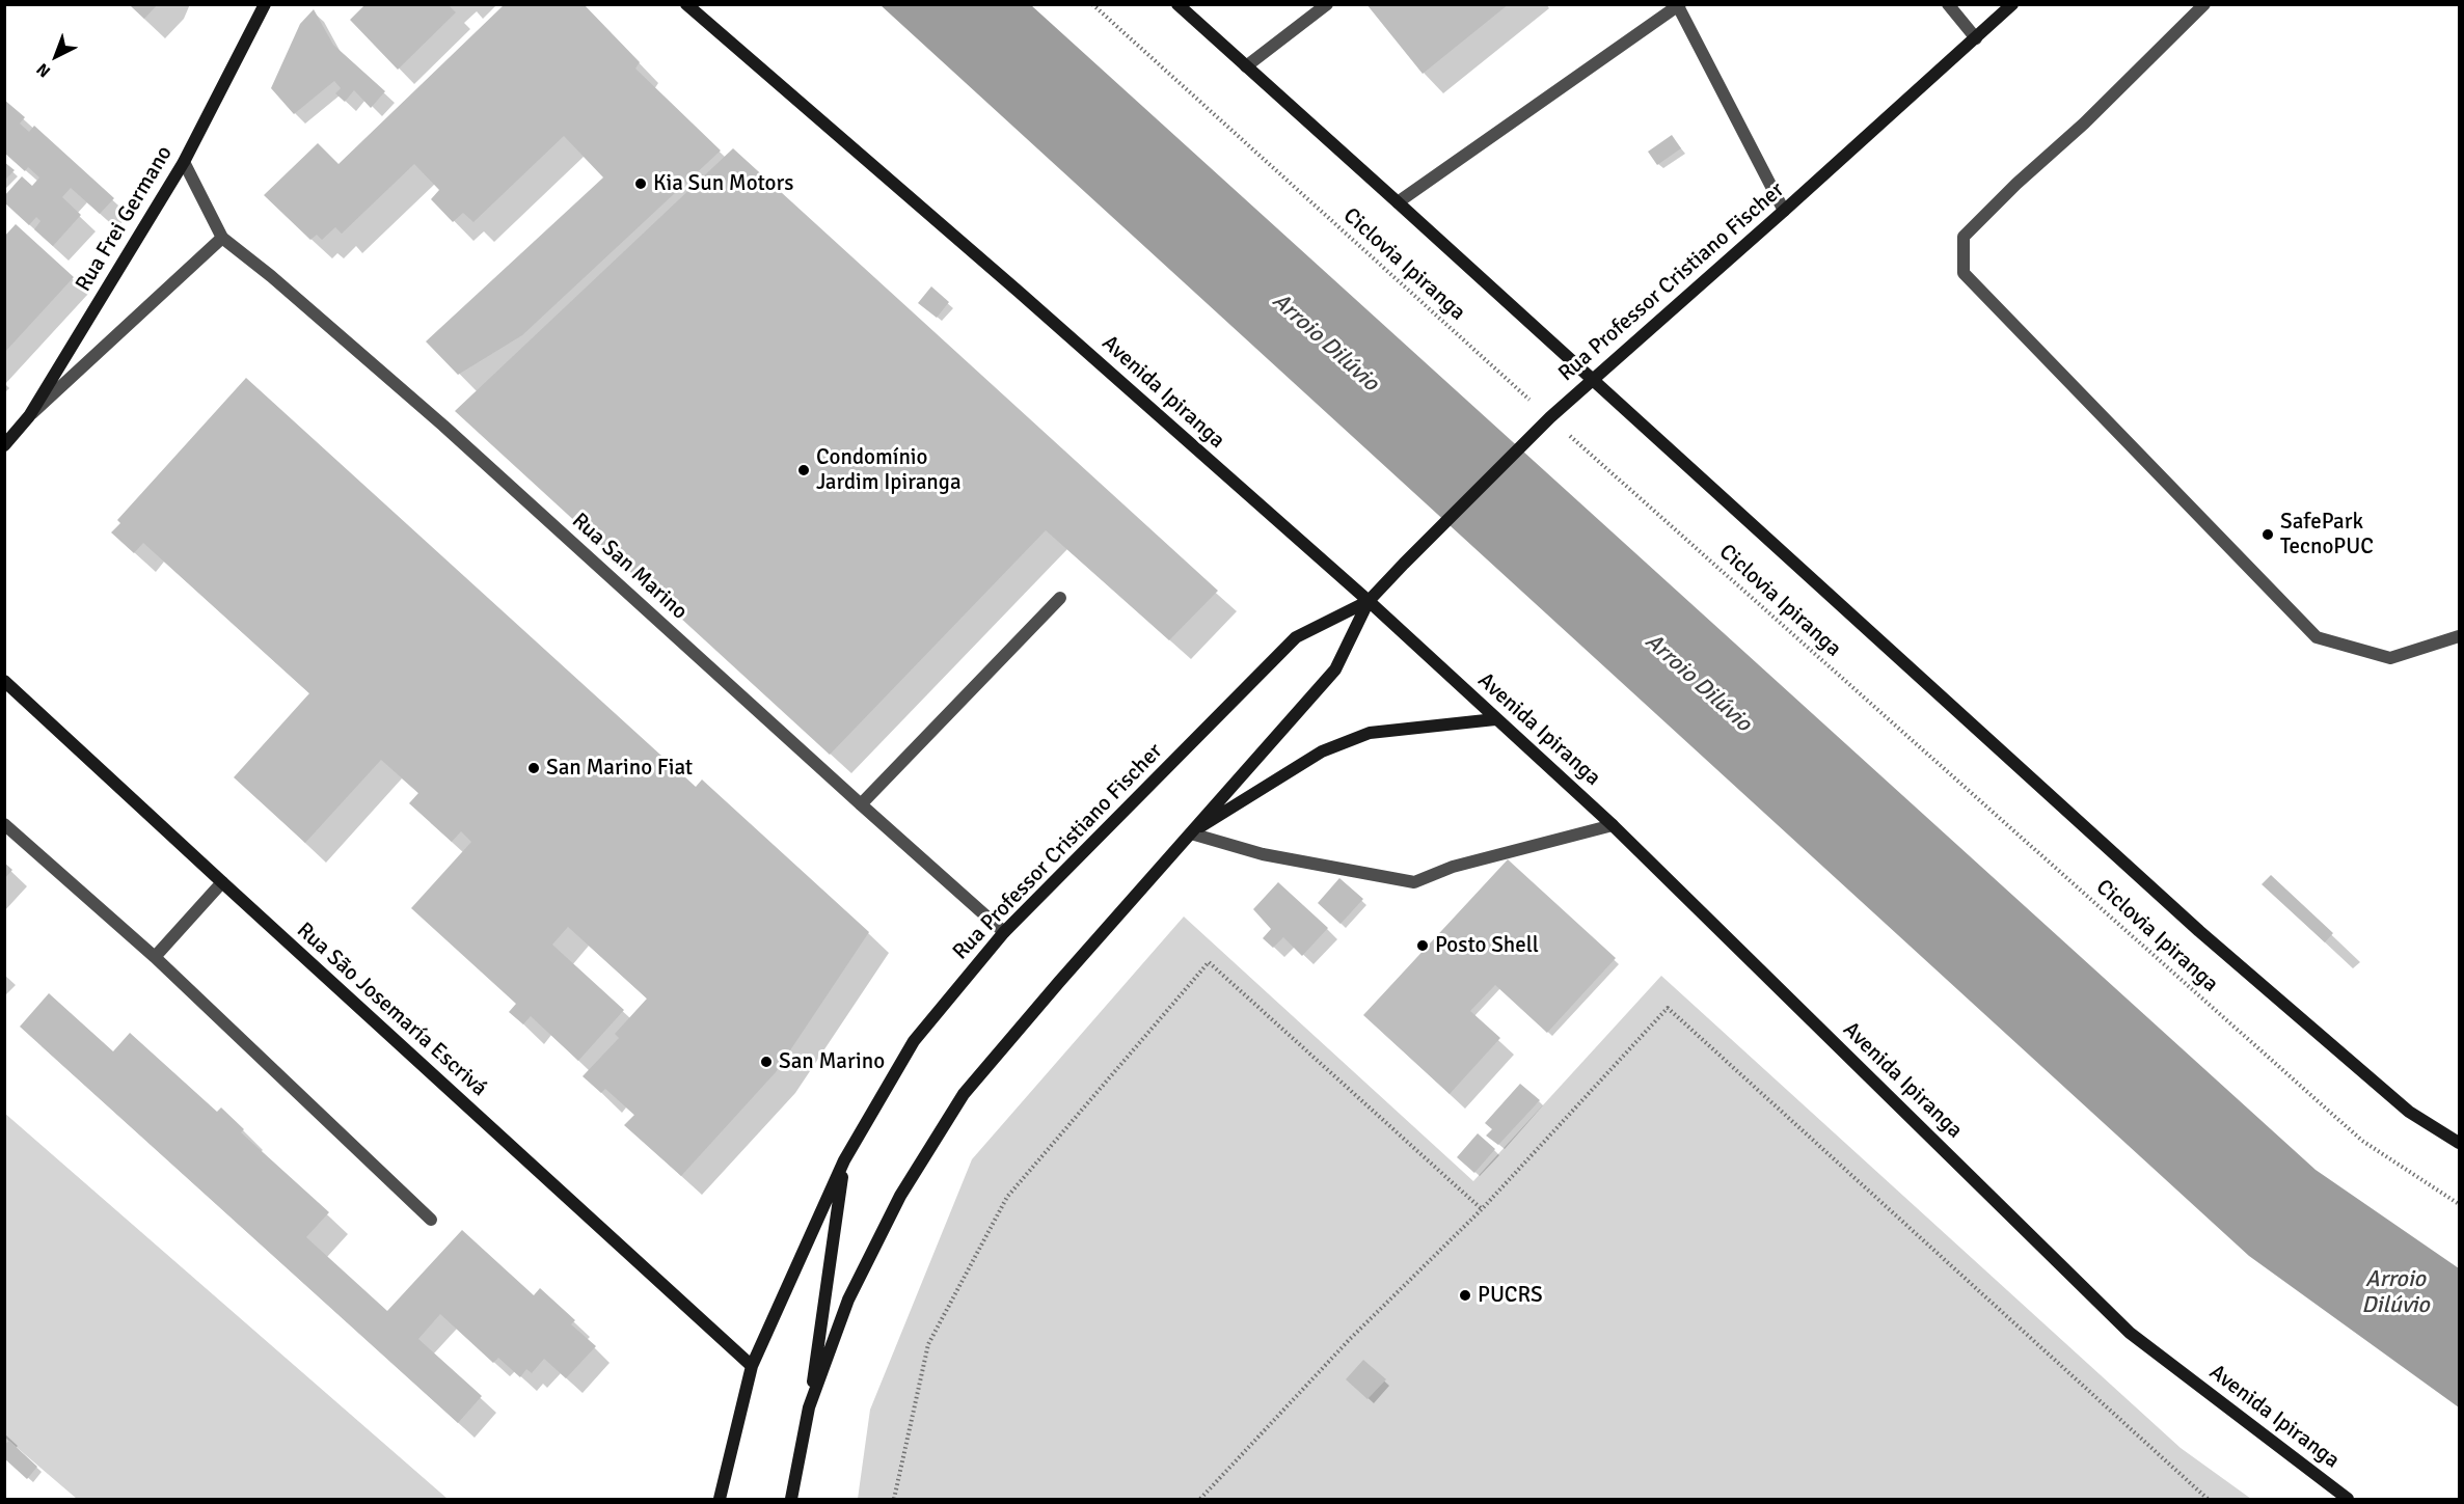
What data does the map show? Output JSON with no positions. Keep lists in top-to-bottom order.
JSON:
{
  "streets": {
    "main road": [
      "Rua Frei Germano",
      "Rua Professor Cristiano Fischer",
      "Avenida Ipiranga",
      "Rua São Josemaría Escrivá"
    ],
    "street": ["Rua San Marino"],
    "path": ["Ciclovia Ipiranga"]
  },
  "crossings": [
    ["Ciclovia Ipiranga", "Rua Professor Cristiano Fischer"],
    ["Rua Professor Cristiano Fischer", "Avenida Ipiranga"],
    ["Rua Professor Cristiano Fischer", "Rua San Marino"],
    ["Rua Professor Cristiano Fischer", "Rua São Josemaría Escrivá"]
  ],
  "water": ["Arroio Dilúvio"],
  "places": [
    "Kia Sun Motors",
    "Condomínio Jardim Ipiranga",
    "SafePark TecnoPUC",
    "San Marino Fiat",
    "Posto Shell",
    "San Marino",
    "PUCRS"
  ],
  "north": "bottom left"
}
